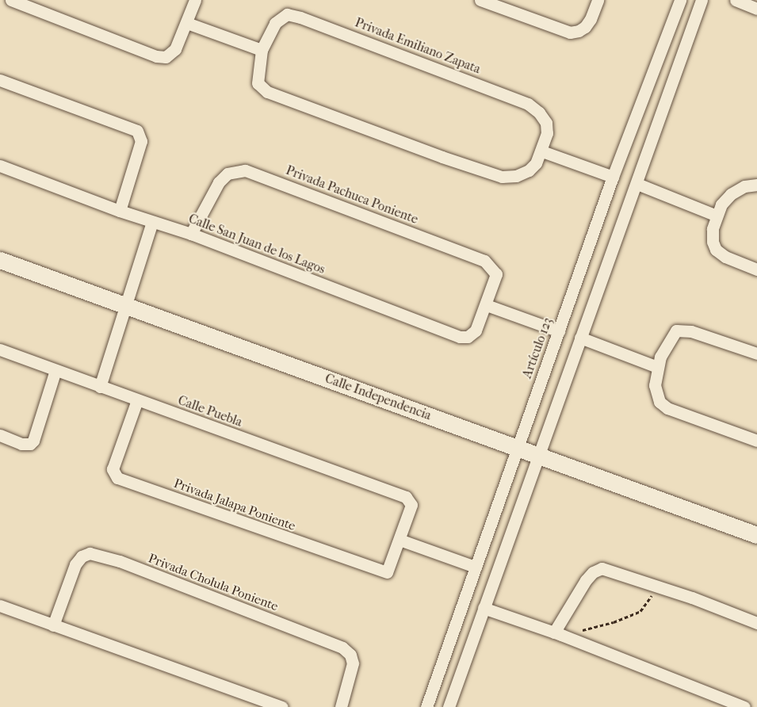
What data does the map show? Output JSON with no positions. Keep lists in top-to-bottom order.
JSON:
{
  "streets": {
    "street": [
      "Privada Emiliano Zapata",
      "Privada Pachuca Poniente",
      "Calle San Juan de los Lagos",
      "Artículo 123",
      "Calle Independencia",
      "Calle Puebla",
      "Privada Jalapa Poniente",
      "Privada Cholula Poniente"
    ]
  },
  "crossings": [
    ["Privada Pachuca Poniente", "Calle San Juan de los Lagos"],
    ["Artículo 123", "Calle Independencia"],
    ["Calle Puebla", "Privada Jalapa Poniente"]
  ]
}
